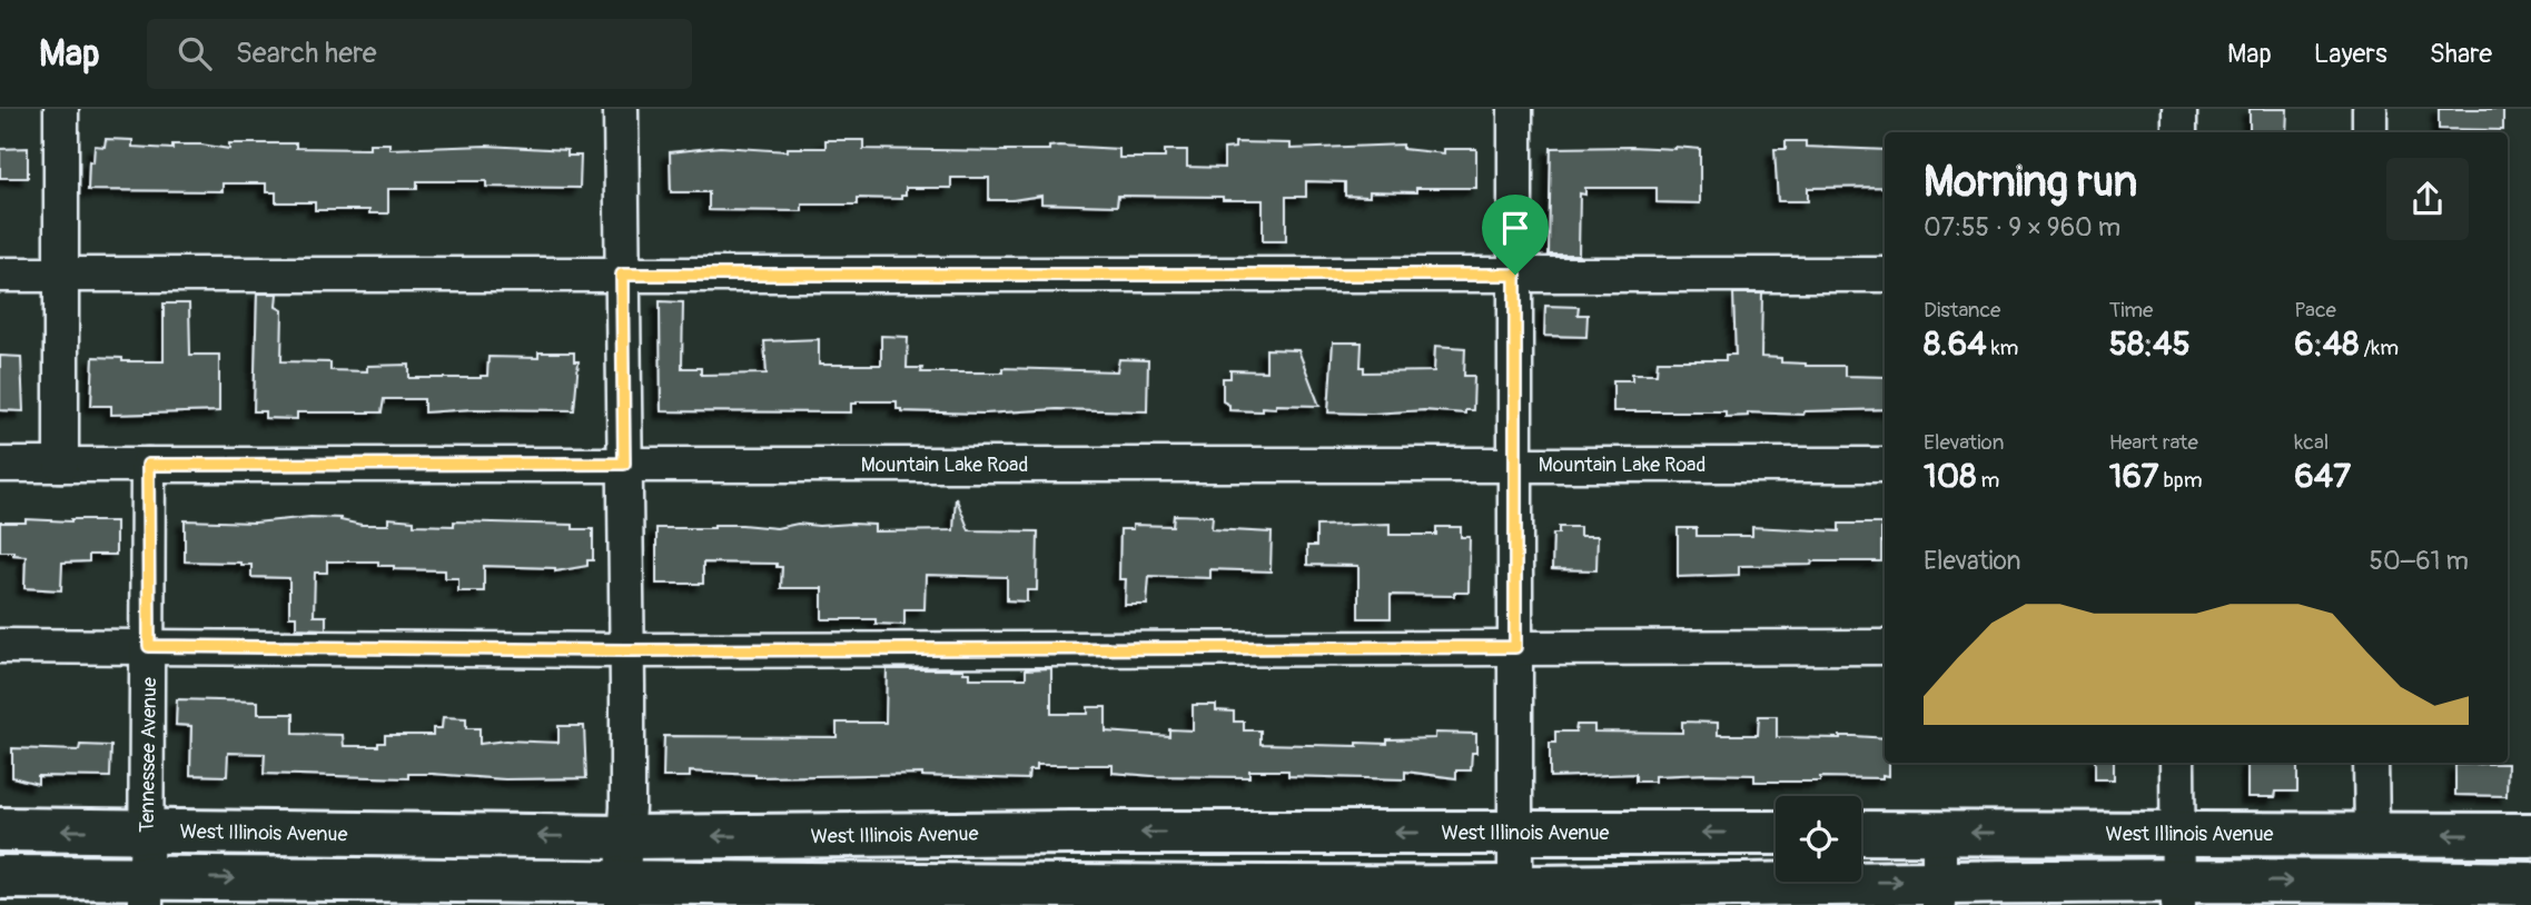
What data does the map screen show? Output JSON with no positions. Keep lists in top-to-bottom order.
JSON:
{
  "streets": {
    "main road": ["West Illinois Avenue"],
    "street": ["Mountain Lake Road", "Tennessee Avenue"]
  },
  "crossings": [
    ["Mountain Lake Road", "Tennessee Avenue"],
    ["Tennessee Avenue", "West Illinois Avenue"]
  ],
  "page": {
    "header": "Map",
    "search": "Search here",
    "nav": ["Map", "Layers", "Share"],
    "heading": ["Morning run", "07:55 · 9 × 960 m"],
    "stats": [
      ["Distance", "8.64 km"],
      ["Time", "58:45"],
      ["Pace", "6:48 /km"],
      ["Elevation", "108 m"],
      ["Heart rate", "167 bpm"],
      ["kcal", "647"]
    ],
    "chart": ["Elevation", "50–61 m"]
  }
}
